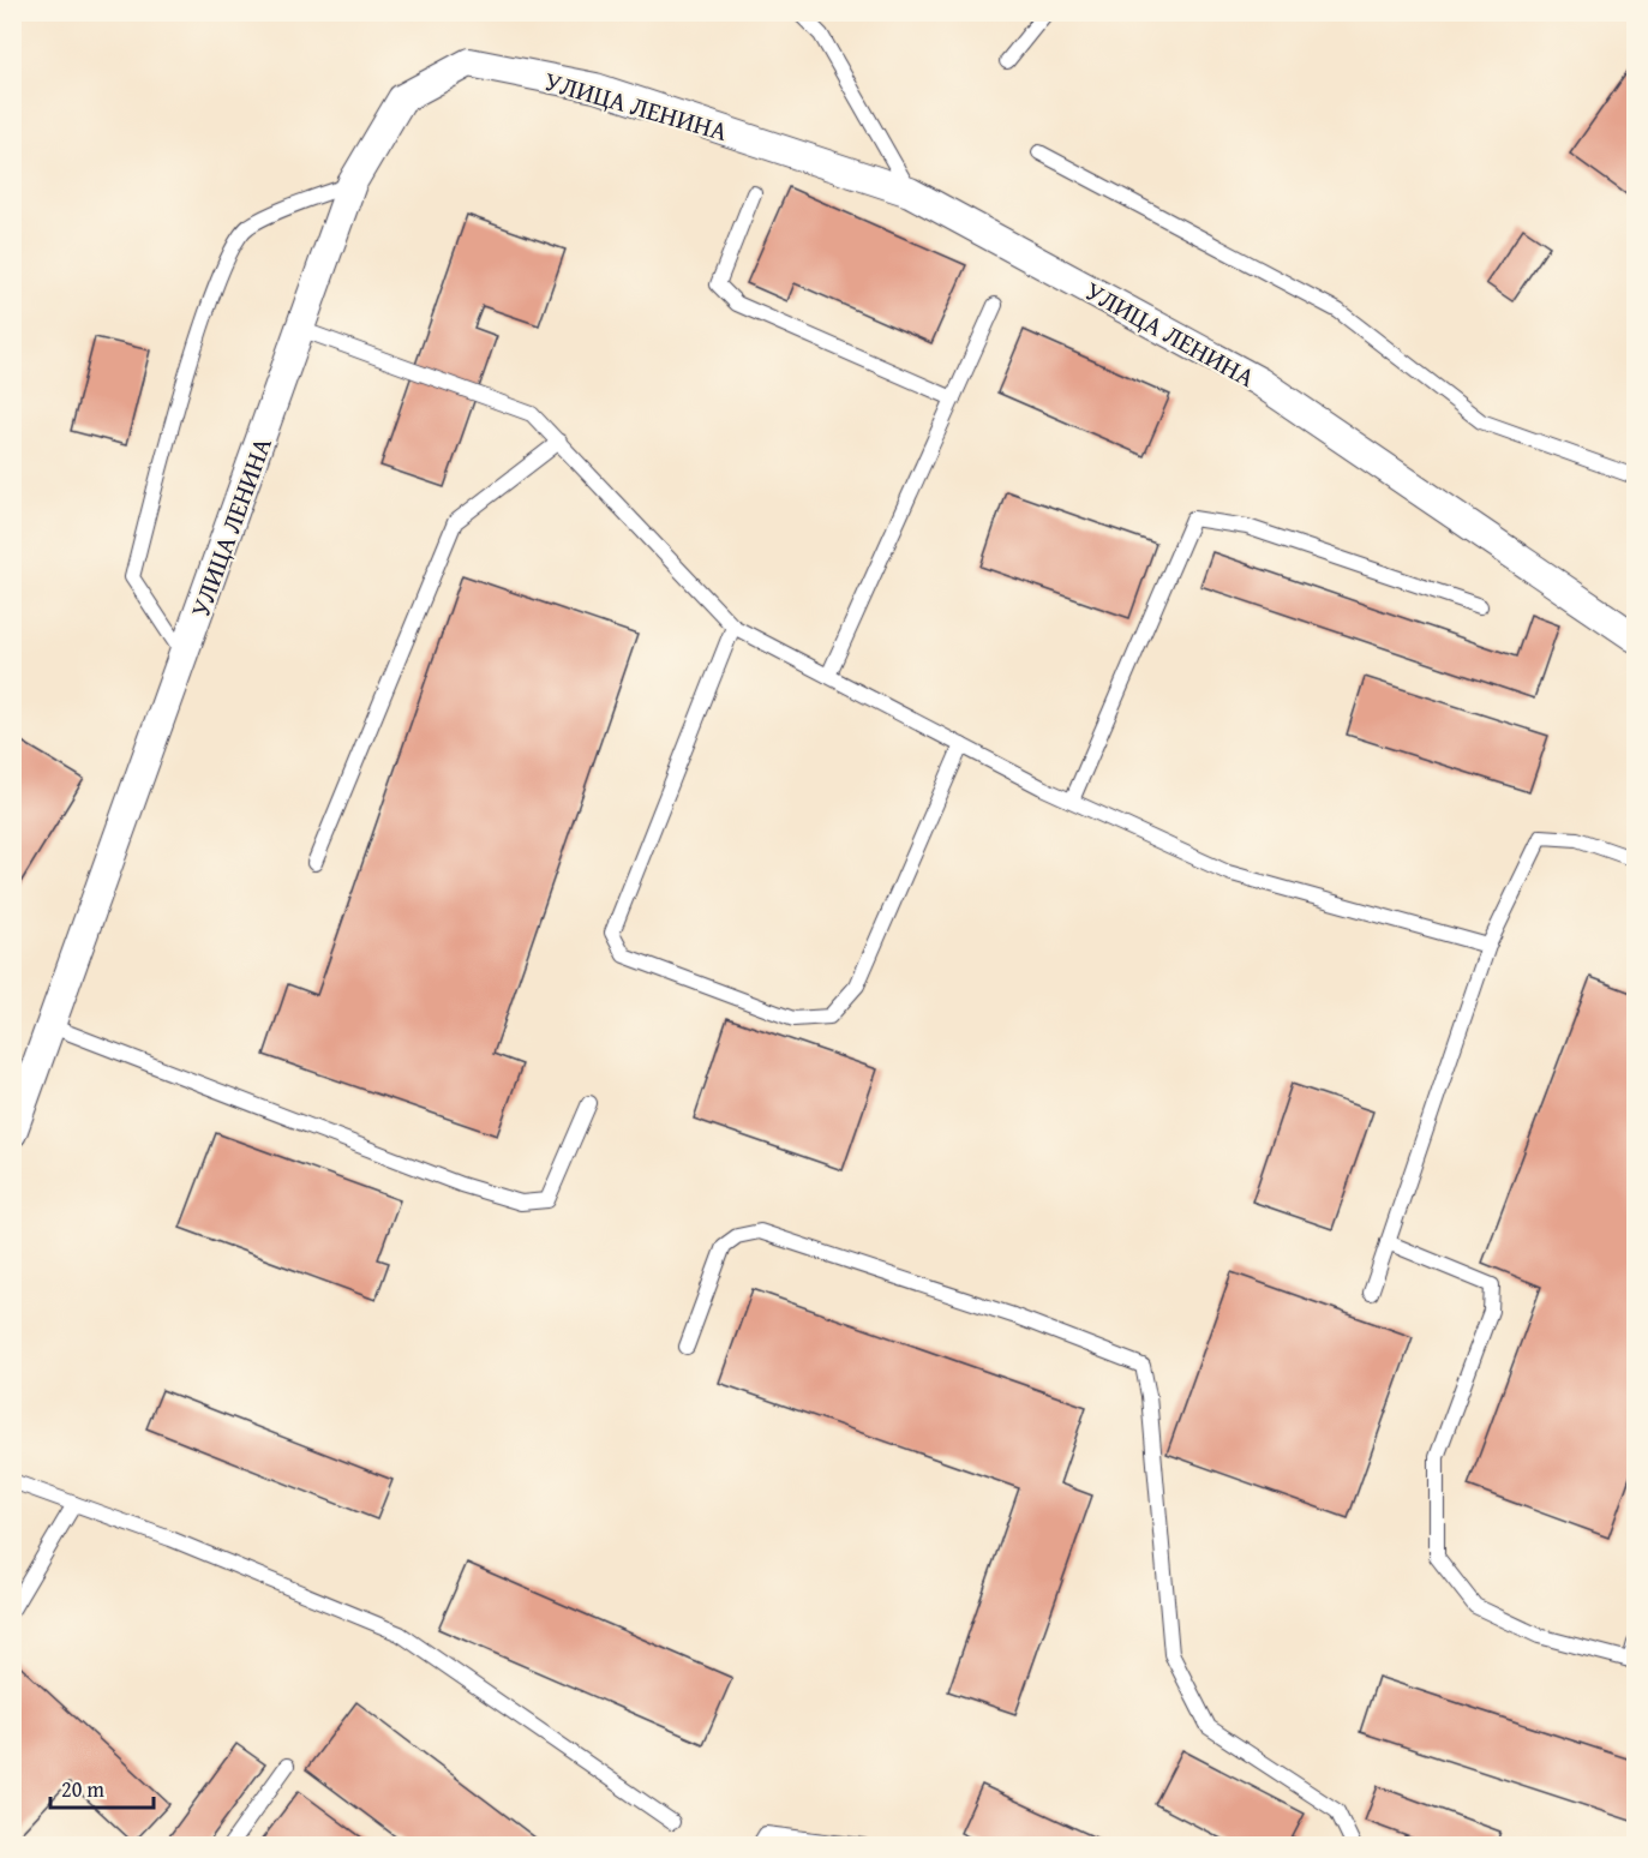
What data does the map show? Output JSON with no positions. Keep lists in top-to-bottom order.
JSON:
{
  "streets": {
    "street": ["УЛИЦА ЛЕНИНА"]
  },
  "scale_bar": "20 m"
}
